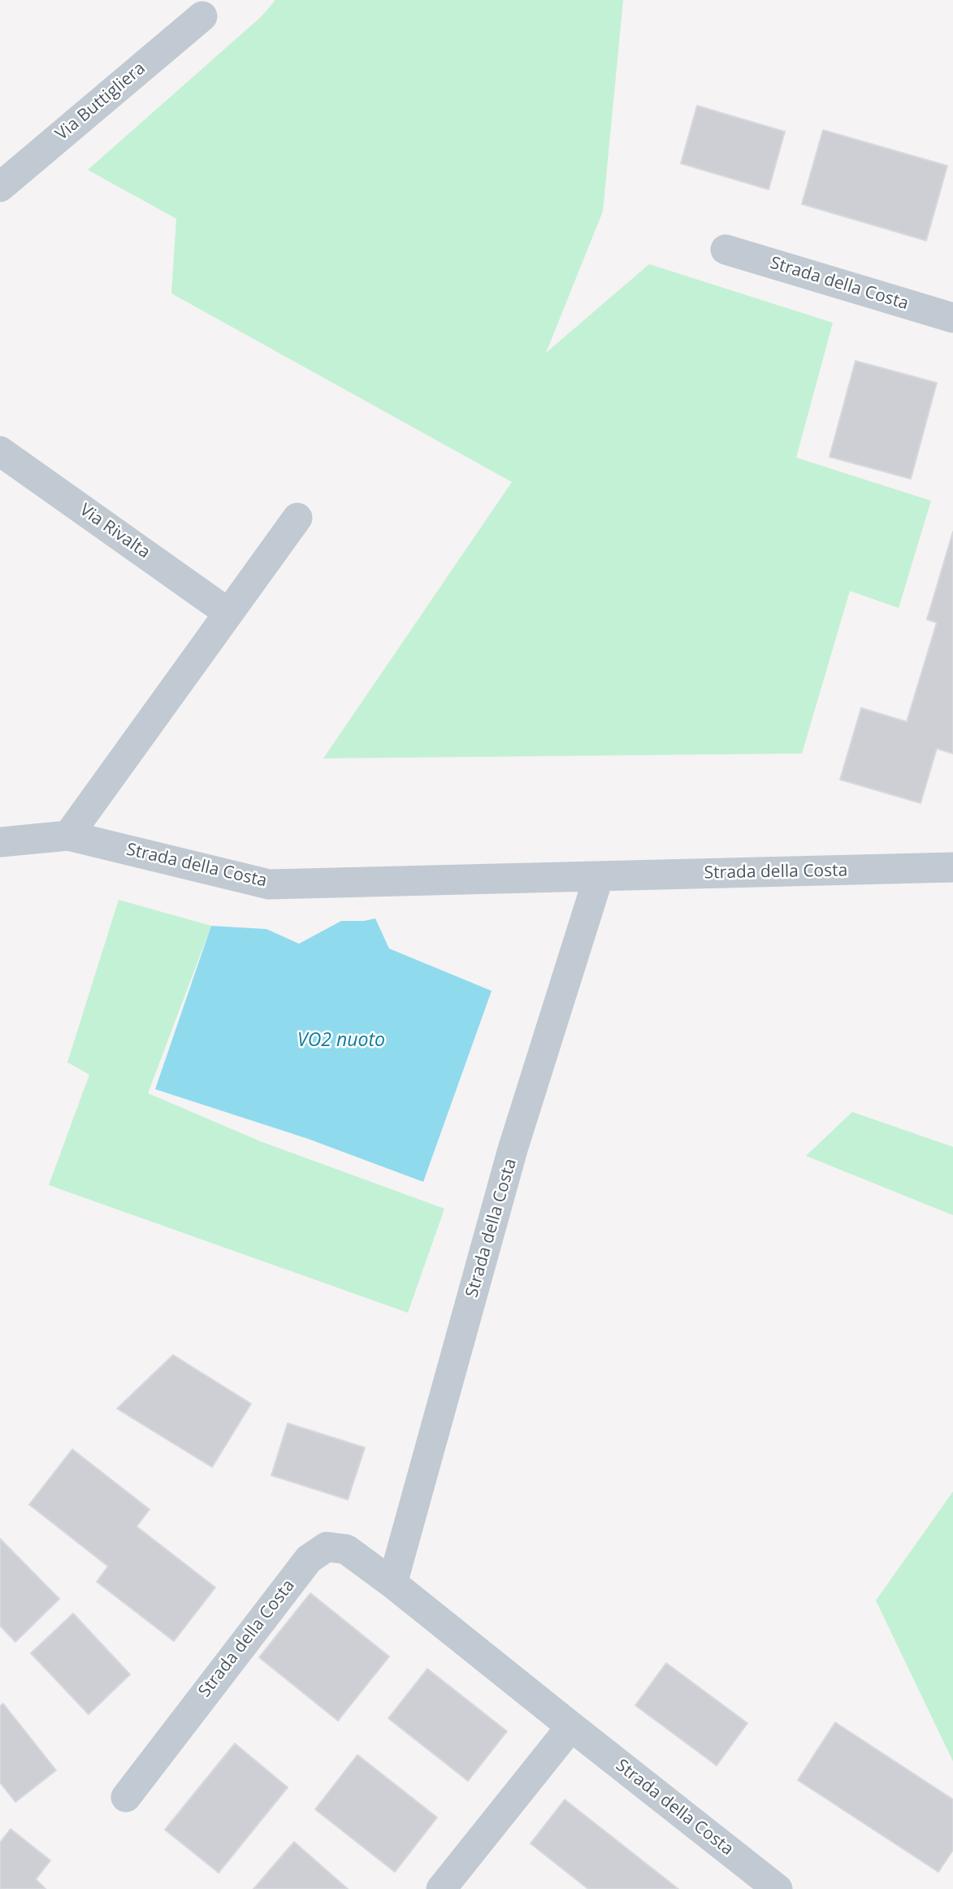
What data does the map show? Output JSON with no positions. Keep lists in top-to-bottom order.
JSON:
{
  "streets": {
    "street": ["Via Buttigliera", "Strada della Costa", "Via Rivalta"]
  },
  "water": ["VO2 nuoto"]
}
